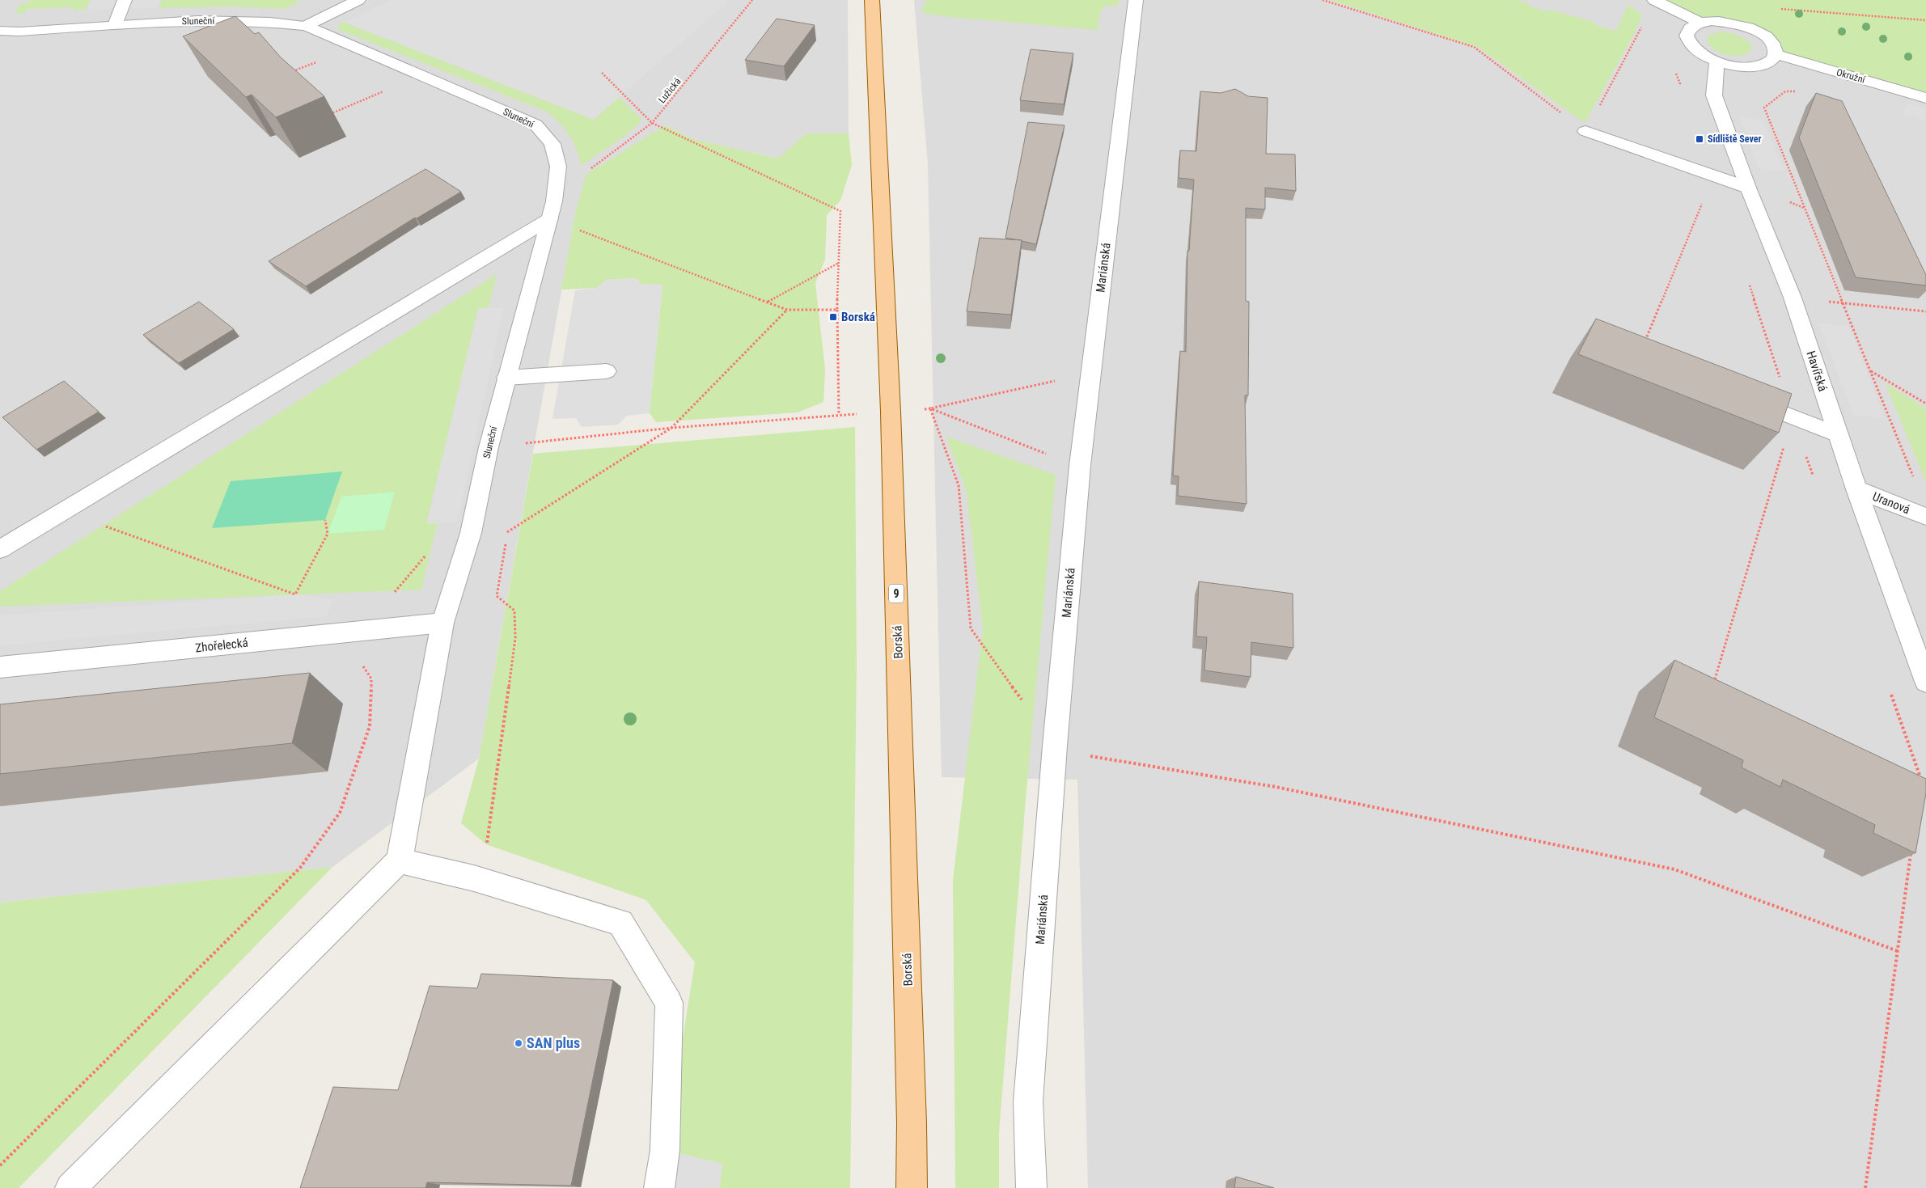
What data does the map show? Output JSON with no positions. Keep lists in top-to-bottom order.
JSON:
{
  "streets": {
    "main road": ["9", "Borská"],
    "street": [
      "Sluneční",
      "Okružní",
      "Mariánská",
      "Havířská",
      "Uranová",
      "Zhořelecká"
    ],
    "path": ["Lužická"]
  },
  "crossings": [
    ["Sluneční", "Zhořelecká"],
    ["Havířská", "Uranová"]
  ],
  "places": {
    "transit": ["Sídliště Sever", "Borská"],
    "other": ["SAN plus"]
  }
}
